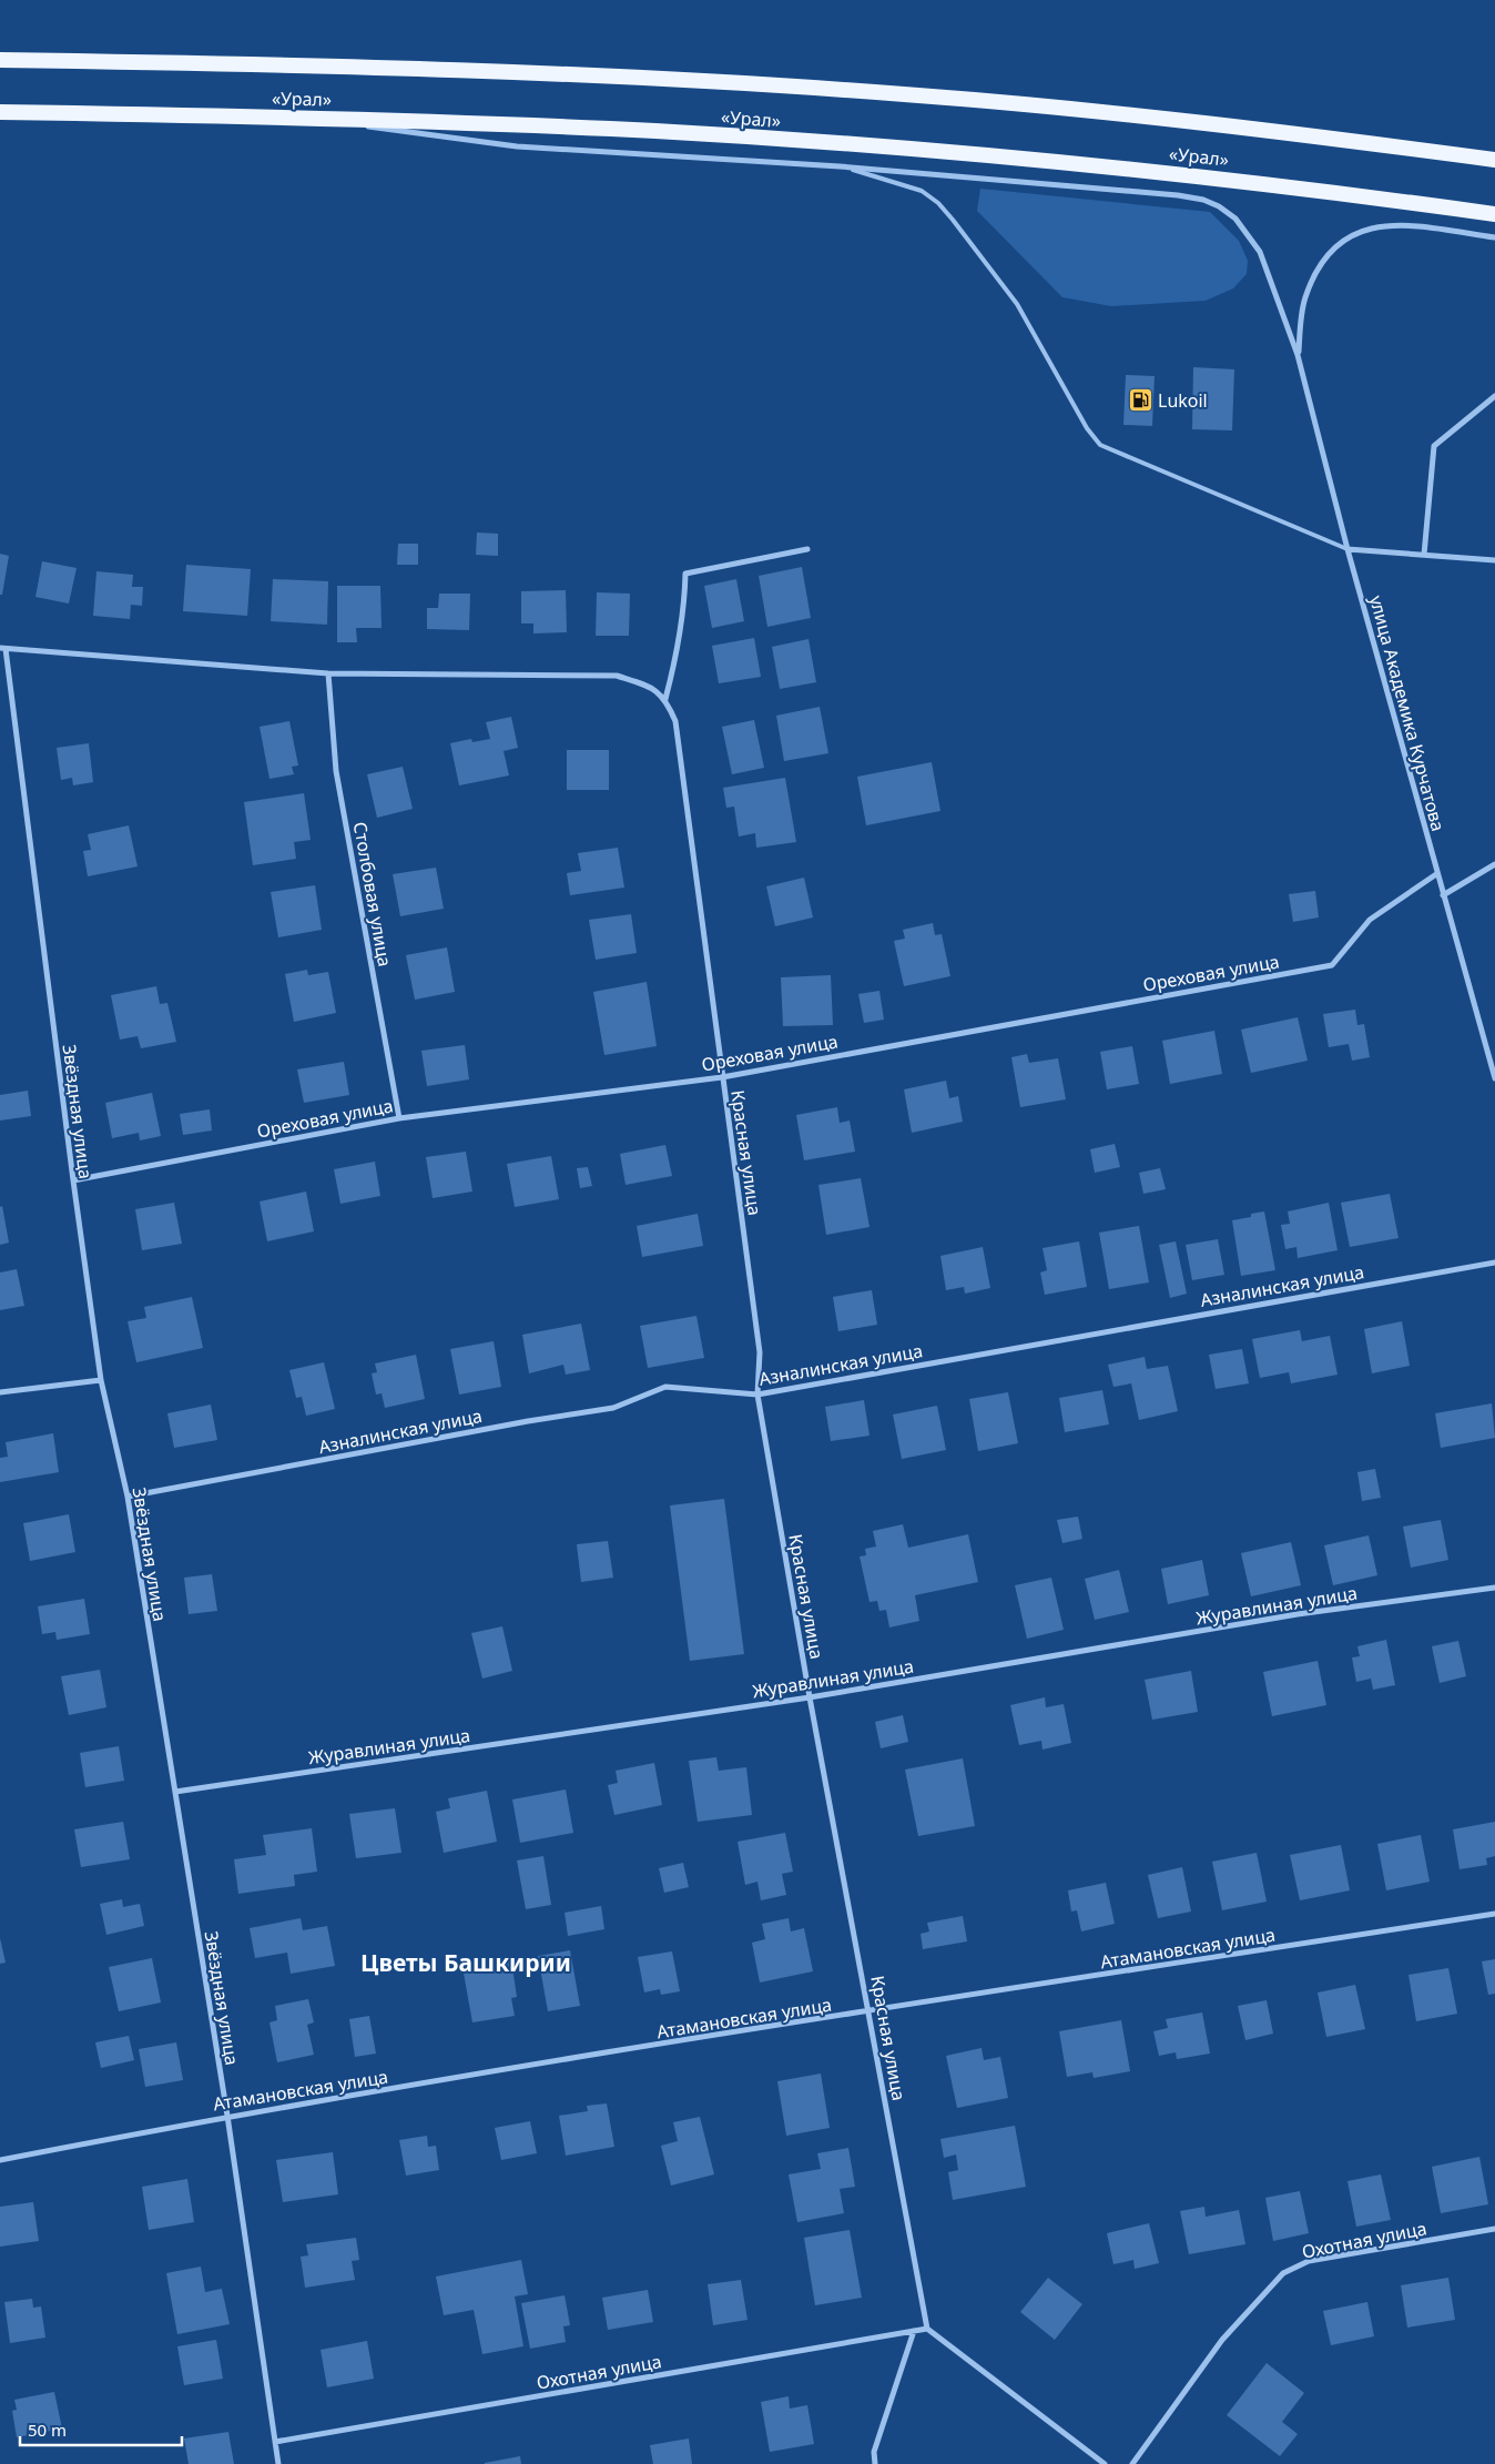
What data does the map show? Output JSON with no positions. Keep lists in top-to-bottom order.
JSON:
{
  "streets": {
    "highway": ["«Урал»"],
    "street": [
      "улица Академика Курчатова",
      "Столбовая улица",
      "Ореховая улица",
      "Звёздная улица",
      "Красная улица",
      "Азналинская улица",
      "Журавлиная улица",
      "Атамановская улица",
      "Охотная улица"
    ]
  },
  "crossings": [
    ["«Урал»", "улица Академика Курчатова"],
    ["улица Академика Курчатова", "Ореховая улица"],
    ["Столбовая улица", "Ореховая улица"],
    ["Ореховая улица", "Звёздная улица"],
    ["Ореховая улица", "Красная улица"],
    ["Звёздная улица", "Азналинская улица"],
    ["Звёздная улица", "Журавлиная улица"],
    ["Звёздная улица", "Атамановская улица"],
    ["Звёздная улица", "Охотная улица"],
    ["Красная улица", "Азналинская улица"],
    ["Красная улица", "Журавлиная улица"],
    ["Красная улица", "Атамановская улица"],
    ["Красная улица", "Охотная улица"]
  ],
  "districts": ["Цветы Башкирии"],
  "places": {
    "fuel station": ["Lukoil"]
  },
  "scale_bar": "50 m"
}
